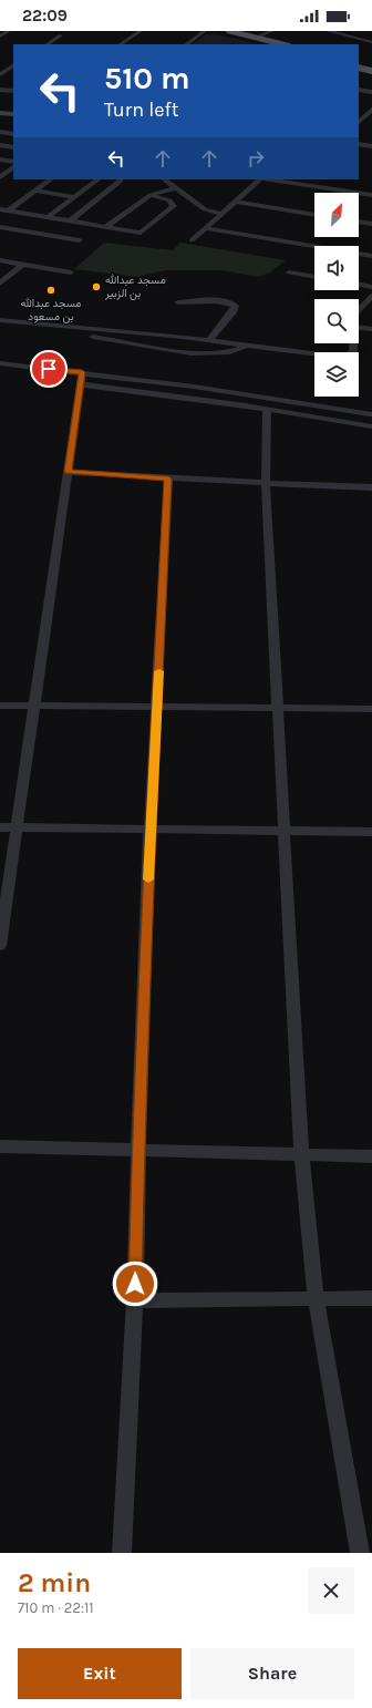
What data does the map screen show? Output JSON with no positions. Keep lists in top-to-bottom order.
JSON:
{
  "places": ["مسجد عبدالله بن الزبير", "مسجد عبدالله بن مسعود"],
  "north": "top right",
  "page": {
    "status": "22:09",
    "turn": ["510 m", "Turn left"],
    "heading": ["2 min", "710 m · 22:11"],
    "buttons": ["Exit", "Share"]
  }
}
